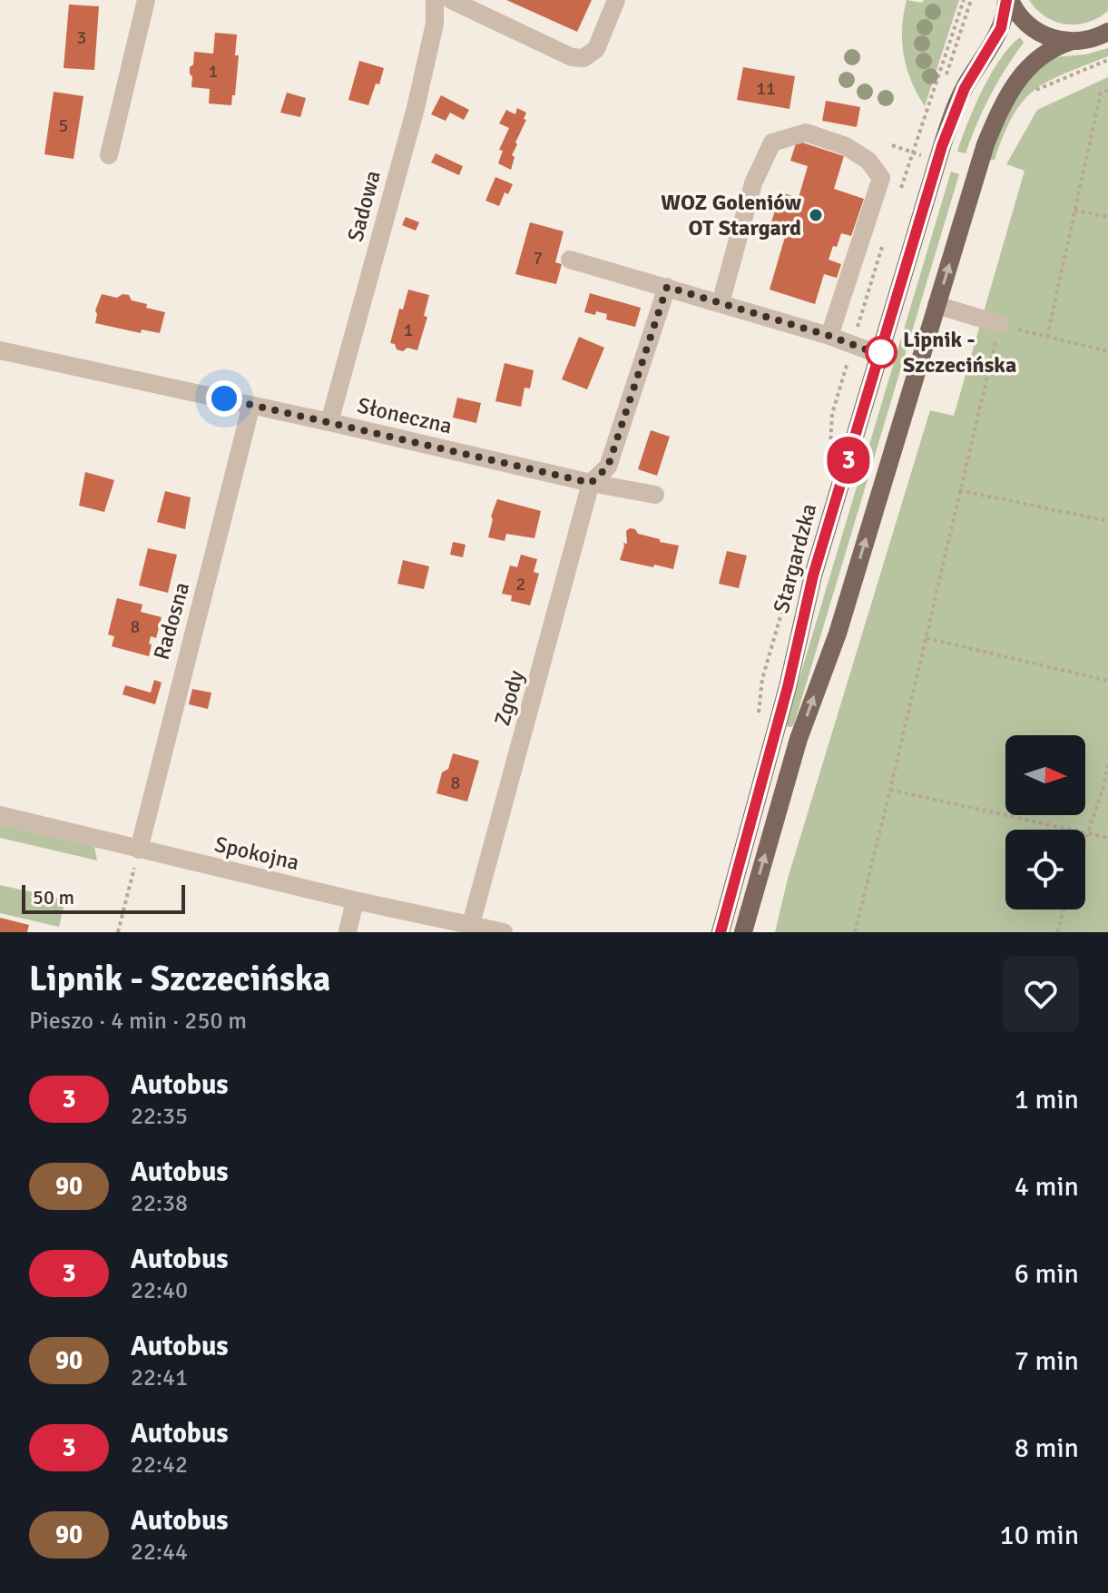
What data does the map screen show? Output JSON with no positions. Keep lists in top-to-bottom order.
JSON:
{
  "streets": {
    "main road": ["Stargardzka"],
    "street": [
      "Sadowa",
      "Słoneczna",
      "Radosna",
      "Zgody",
      "Spokojna"
    ]
  },
  "crossings": [
    ["Sadowa", "Słoneczna"],
    ["Słoneczna", "Radosna"],
    ["Słoneczna", "Zgody"],
    ["Radosna", "Spokojna"],
    ["Zgody", "Spokojna"]
  ],
  "places": ["WOZ Goleniów OT Stargard", "Lipnik - Szczecińska"],
  "lines": ["bus line 3"],
  "house_numbers": [
    "3",
    "1",
    "11",
    "5",
    "7",
    "1",
    "2",
    "8",
    "8"
  ],
  "scale_bar": "50 m",
  "north": "right",
  "page": {
    "on_map": "3",
    "scale": "50 m",
    "heading": ["Lipnik - Szczecińska", "Pieszo · 4 min · 250 m"],
    "list": [
      {
        "mark": "3",
        "name": "Autobus",
        "note": "22:35",
        "value": "1 min"
      },
      {
        "mark": "90",
        "name": "Autobus",
        "note": "22:38",
        "value": "4 min"
      },
      {
        "mark": "3",
        "name": "Autobus",
        "note": "22:40",
        "value": "6 min"
      },
      {
        "mark": "90",
        "name": "Autobus",
        "note": "22:41",
        "value": "7 min"
      },
      {
        "mark": "3",
        "name": "Autobus",
        "note": "22:42",
        "value": "8 min"
      },
      {
        "mark": "90",
        "name": "Autobus",
        "note": "22:44",
        "value": "10 min"
      }
    ]
  }
}
